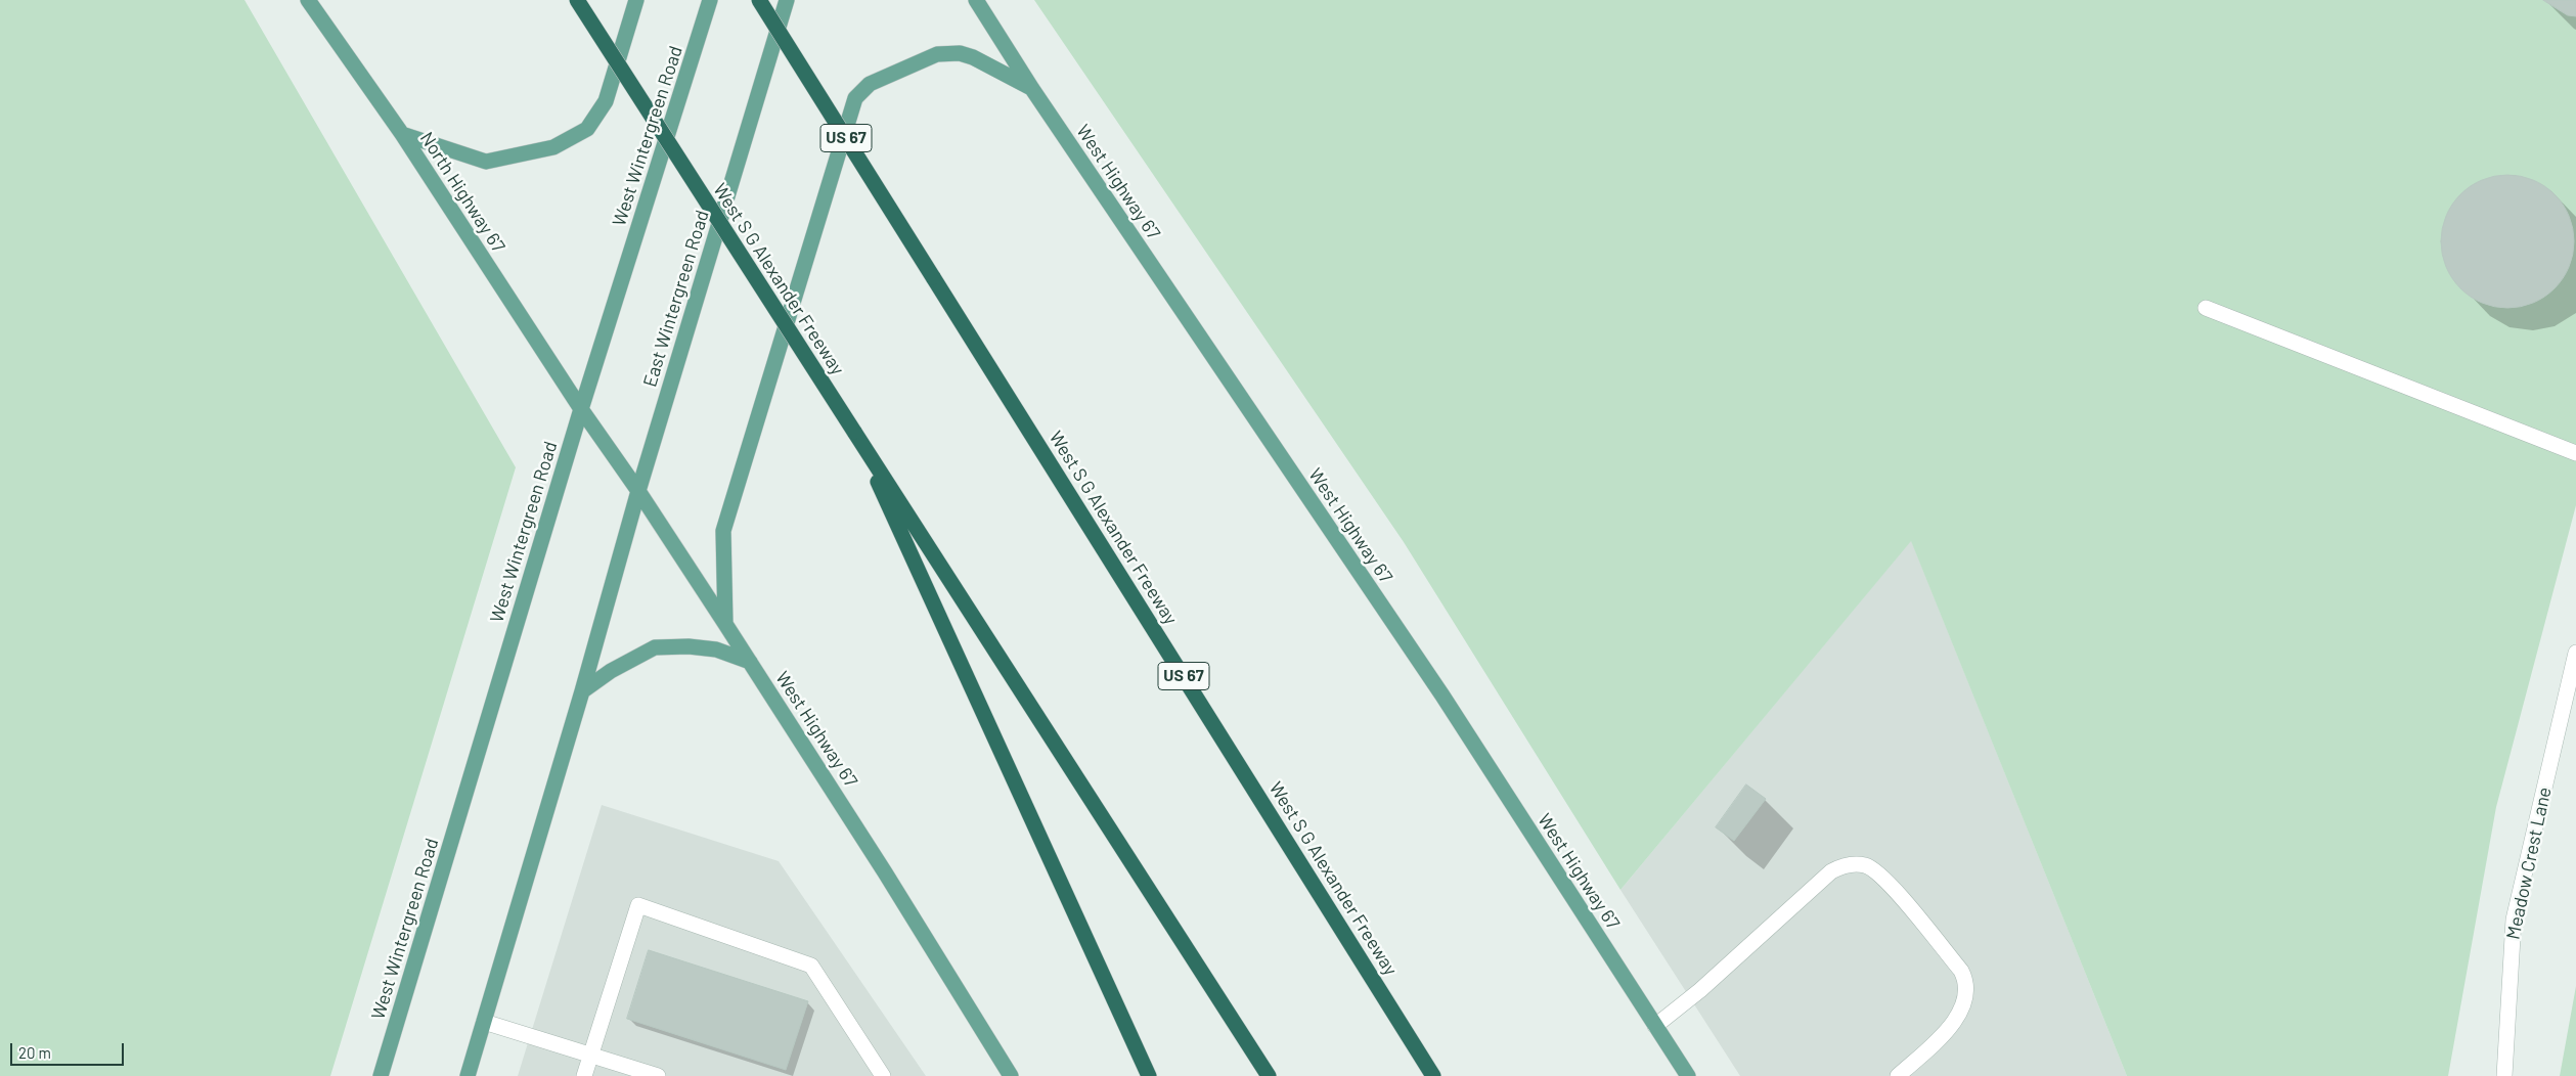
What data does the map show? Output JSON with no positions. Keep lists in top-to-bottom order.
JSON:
{
  "streets": {
    "highway": ["US 67", "West S G Alexander Freeway"],
    "main road": [
      "West Wintergreen Road",
      "West Highway 67",
      "North Highway 67",
      "East Wintergreen Road"
    ],
    "street": ["Meadow Crest Lane"]
  },
  "crossings": [
    ["West Wintergreen Road", "West Highway 67"],
    ["West Wintergreen Road", "North Highway 67"],
    ["West Highway 67", "North Highway 67"],
    ["West Highway 67", "East Wintergreen Road"]
  ],
  "scale_bar": "20 m"
}
